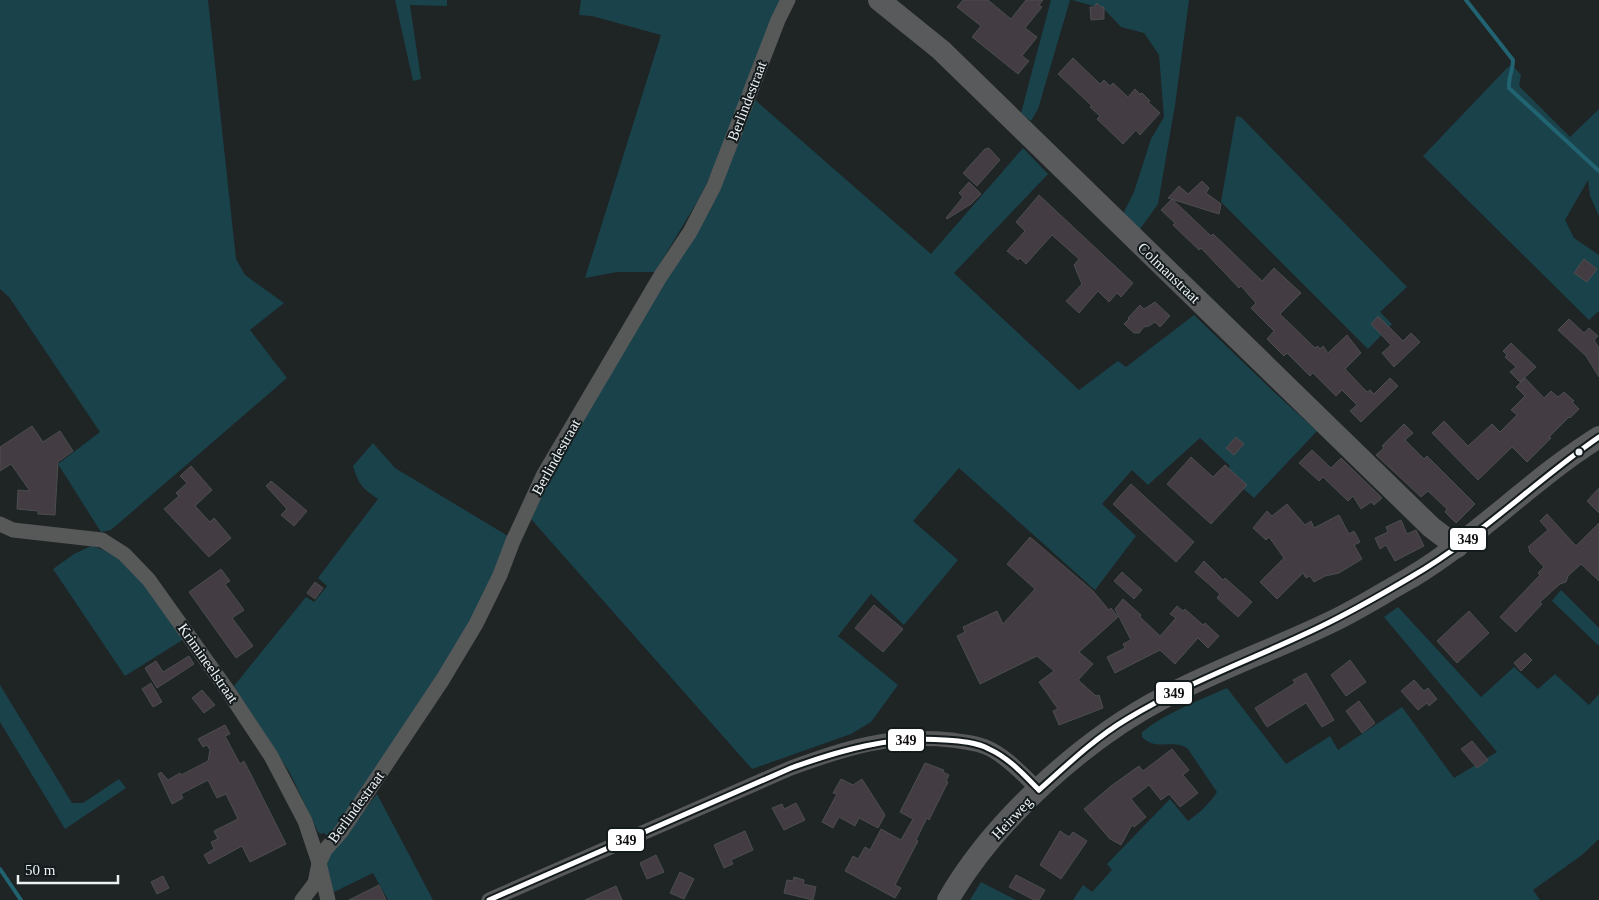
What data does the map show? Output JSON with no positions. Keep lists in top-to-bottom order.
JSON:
{
  "streets": {
    "main road": ["Colmanstraat", "Heirweg"],
    "street": ["Berlindestraat", "Krimineelstraat"]
  },
  "crossings": [
    ["Berlindestraat", "Krimineelstraat"],
    ["Colmanstraat", "Heirweg"]
  ],
  "lines": ["transit line 349"],
  "scale_bar": "50 m"
}
